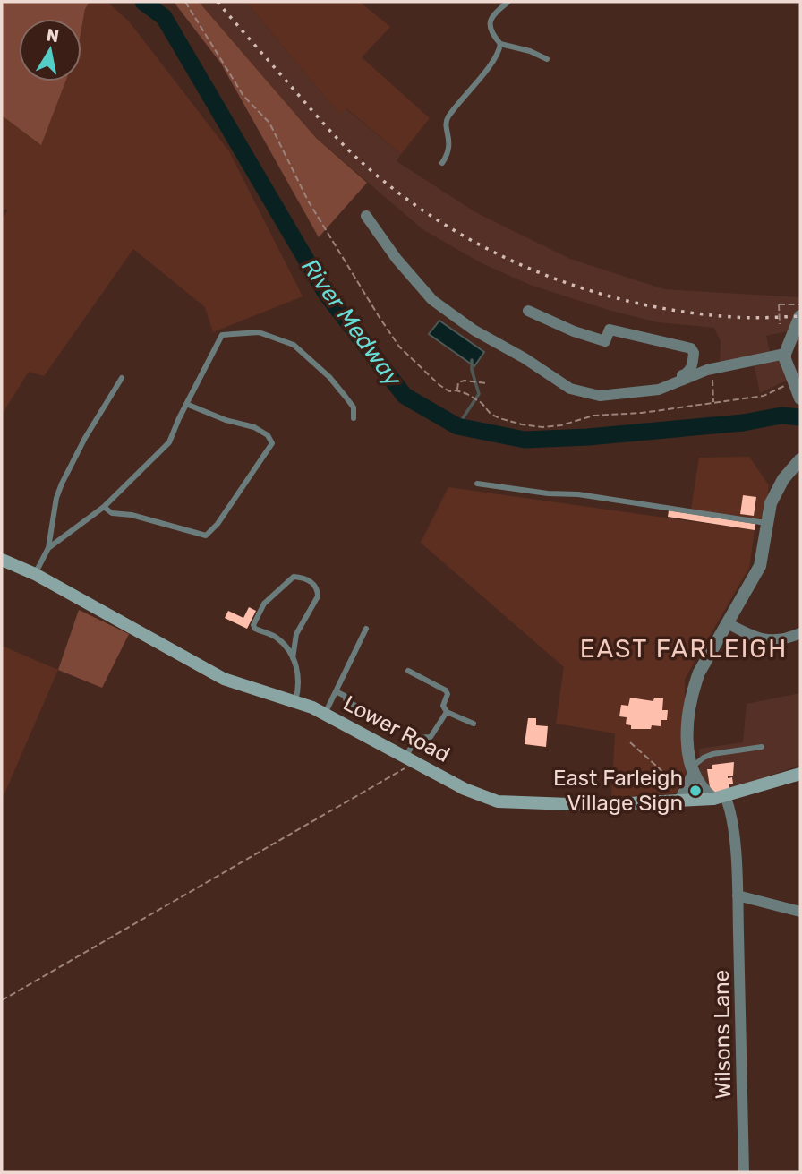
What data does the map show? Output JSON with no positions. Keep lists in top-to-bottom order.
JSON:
{
  "streets": {
    "main road": ["Lower Road"],
    "street": ["Wilsons Lane"]
  },
  "crossings": [
    ["Lower Road", "Wilsons Lane"]
  ],
  "districts": ["EAST FARLEIGH"],
  "water": ["River Medway"],
  "places": ["East Farleigh Village Sign"],
  "north": "top"
}
